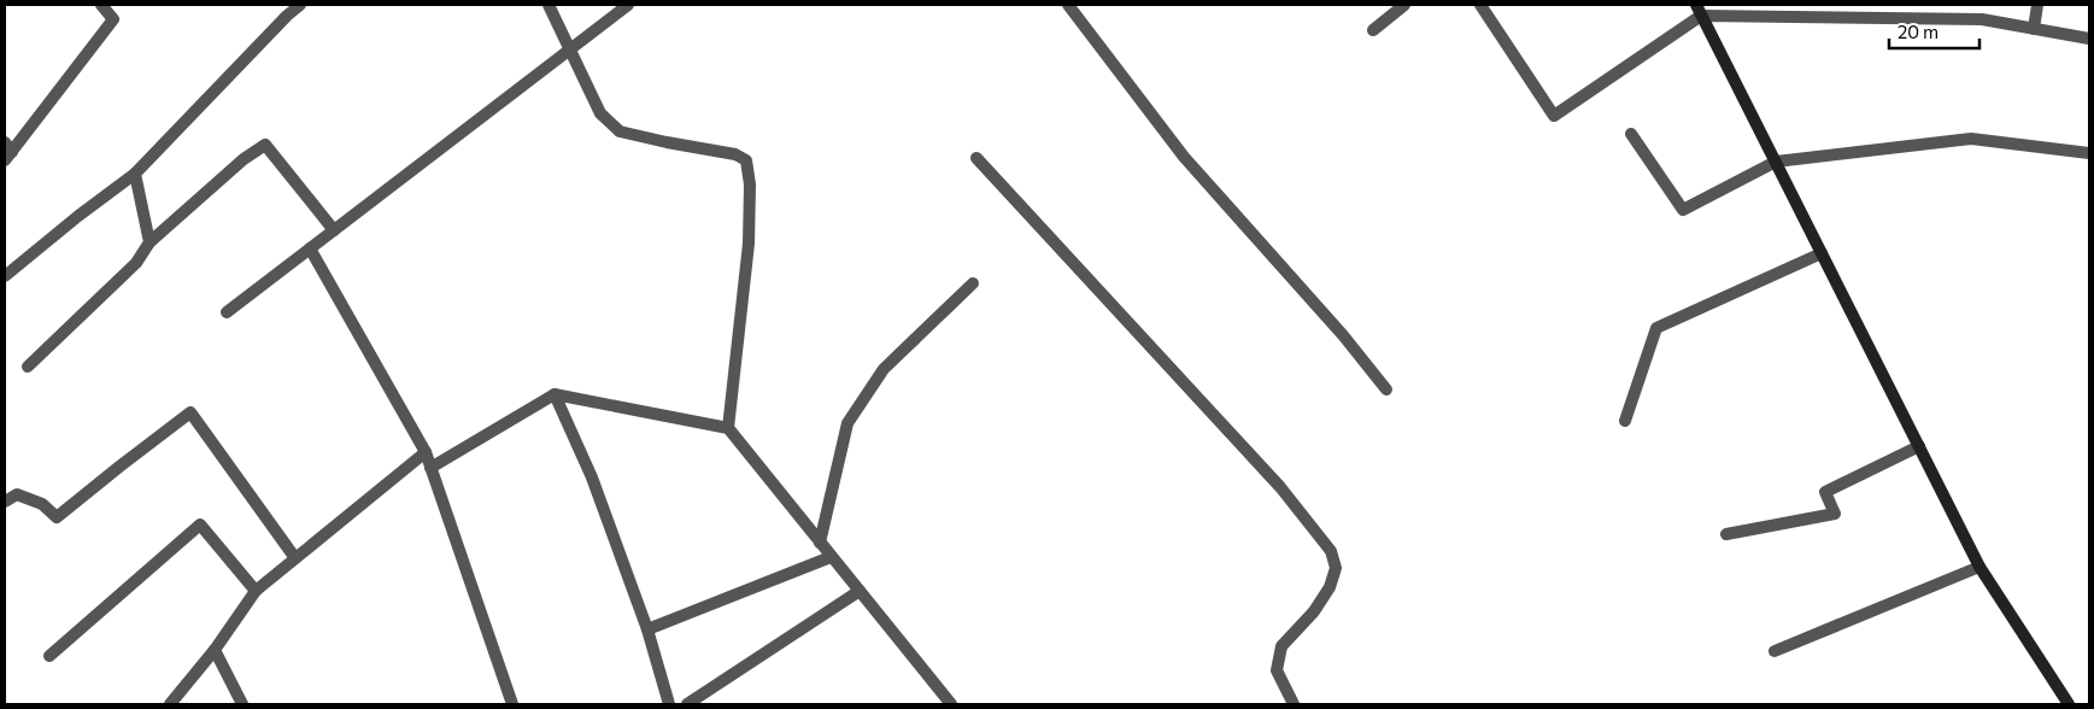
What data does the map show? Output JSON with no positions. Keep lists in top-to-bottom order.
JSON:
{
  "scale_bar": "20 m"
}
